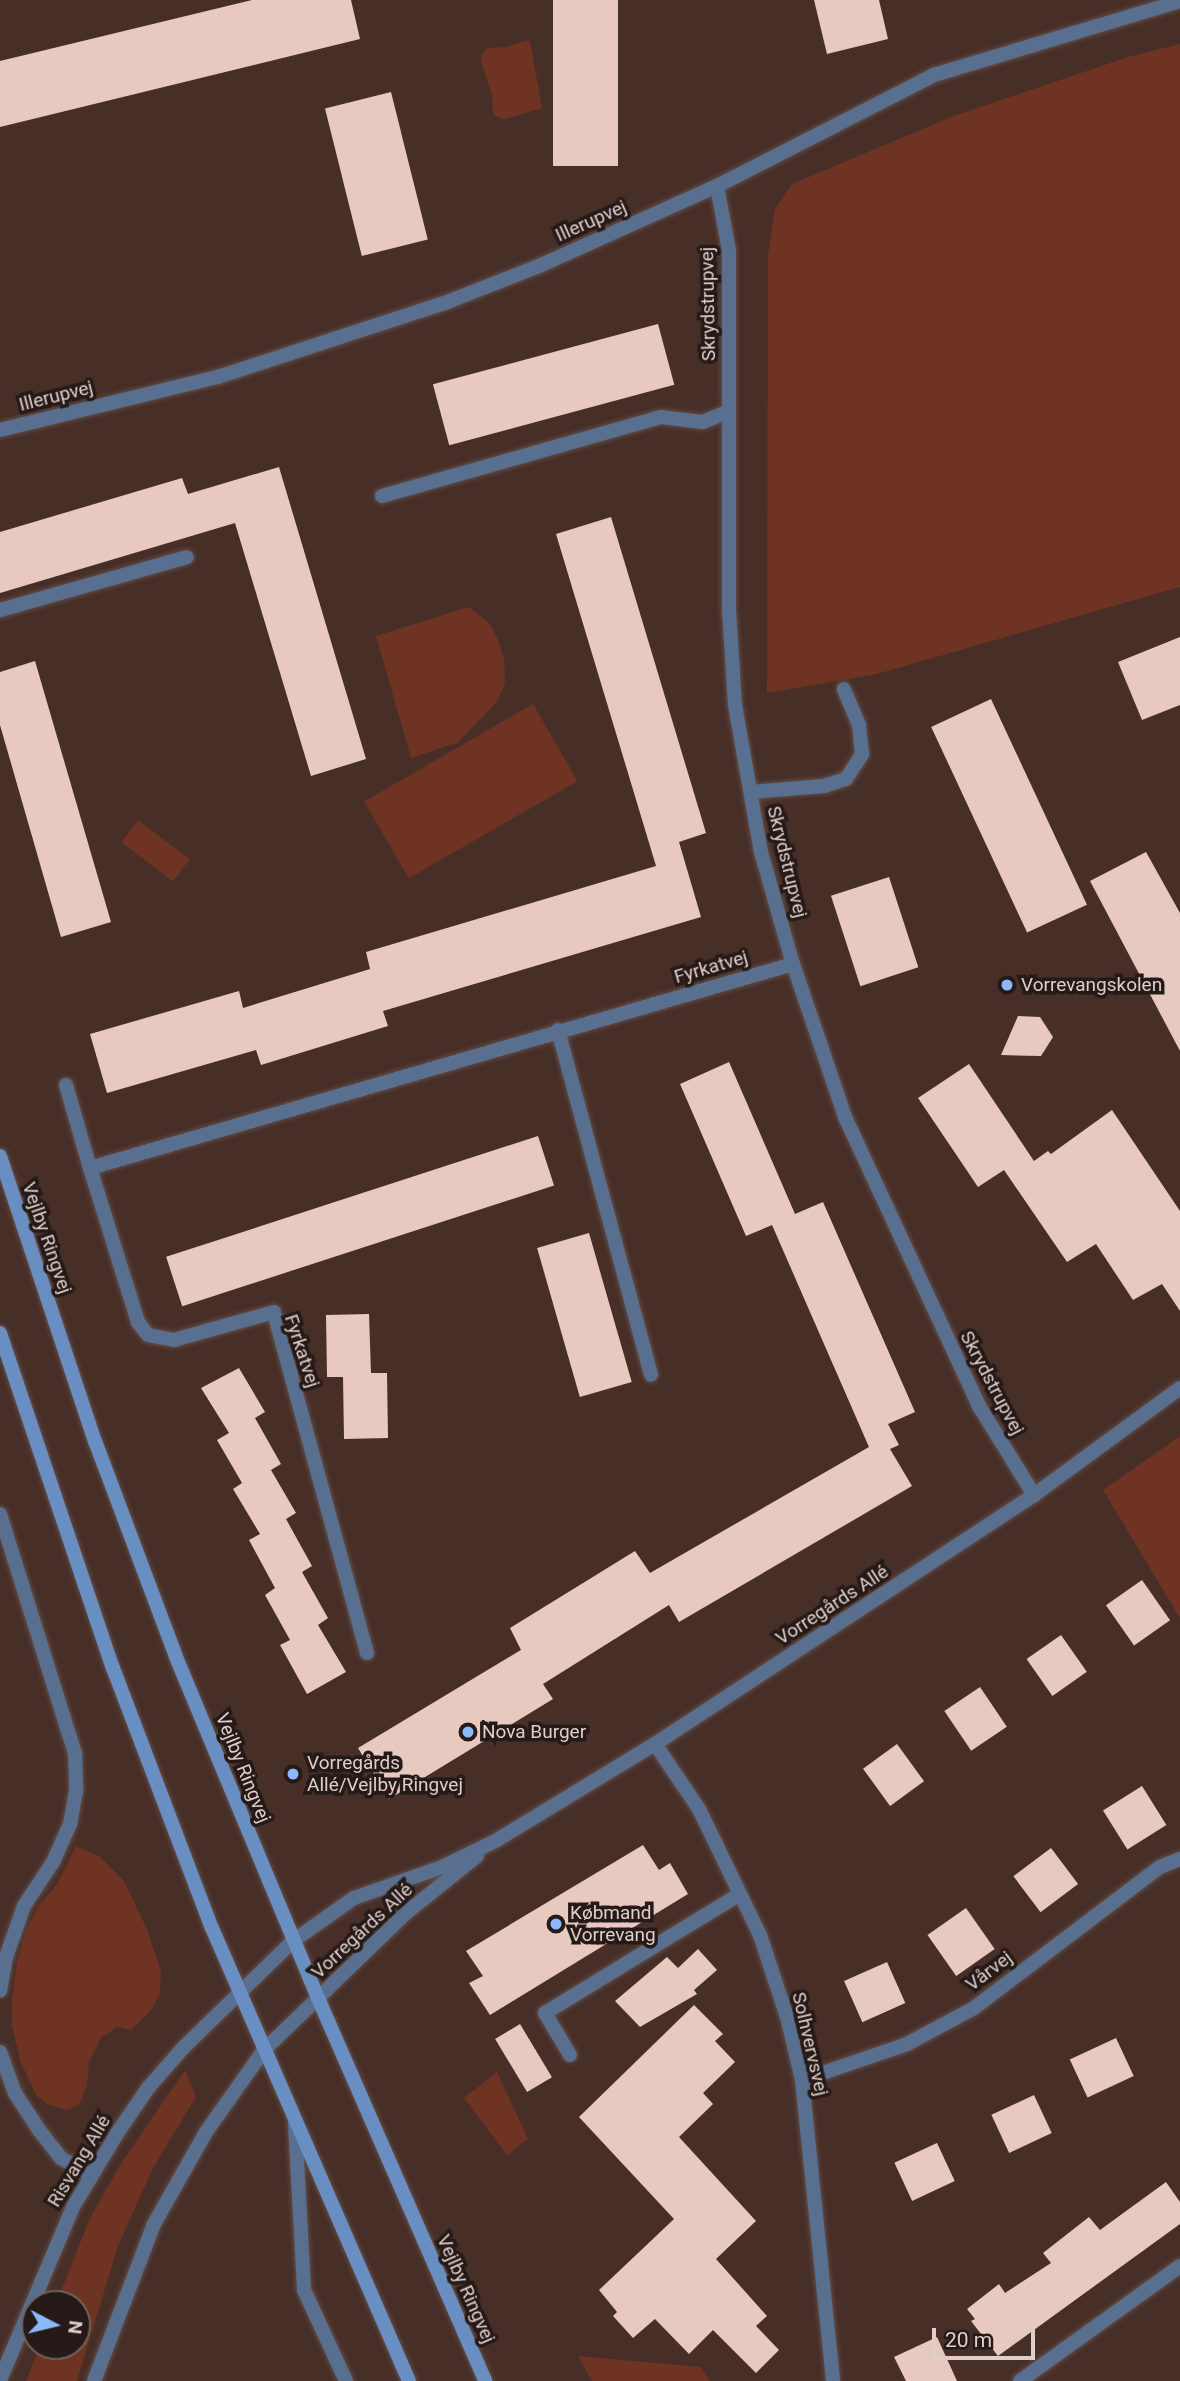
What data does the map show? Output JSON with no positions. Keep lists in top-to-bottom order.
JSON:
{
  "streets": {
    "main road": ["Vejlby Ringvej"],
    "street": [
      "Illerupvej",
      "Skrydstrupvej",
      "Fyrkatvej",
      "Vorregårds Allé",
      "Vårvej",
      "Solhvervsvej",
      "Risvang Allé"
    ]
  },
  "crossings": [
    ["Illerupvej", "Skrydstrupvej"],
    ["Skrydstrupvej", "Fyrkatvej"],
    ["Skrydstrupvej", "Vorregårds Allé"],
    ["Vejlby Ringvej", "Vorregårds Allé"],
    ["Vorregårds Allé", "Solhvervsvej"],
    ["Vorregårds Allé", "Risvang Allé"],
    ["Vårvej", "Solhvervsvej"]
  ],
  "places": [
    "Vorrevangskolen",
    "Nova Burger",
    "Vorregårds Allé/Vejlby Ringvej",
    "Købmand Vorrevang"
  ],
  "scale_bar": "20 m",
  "north": "right"
}
